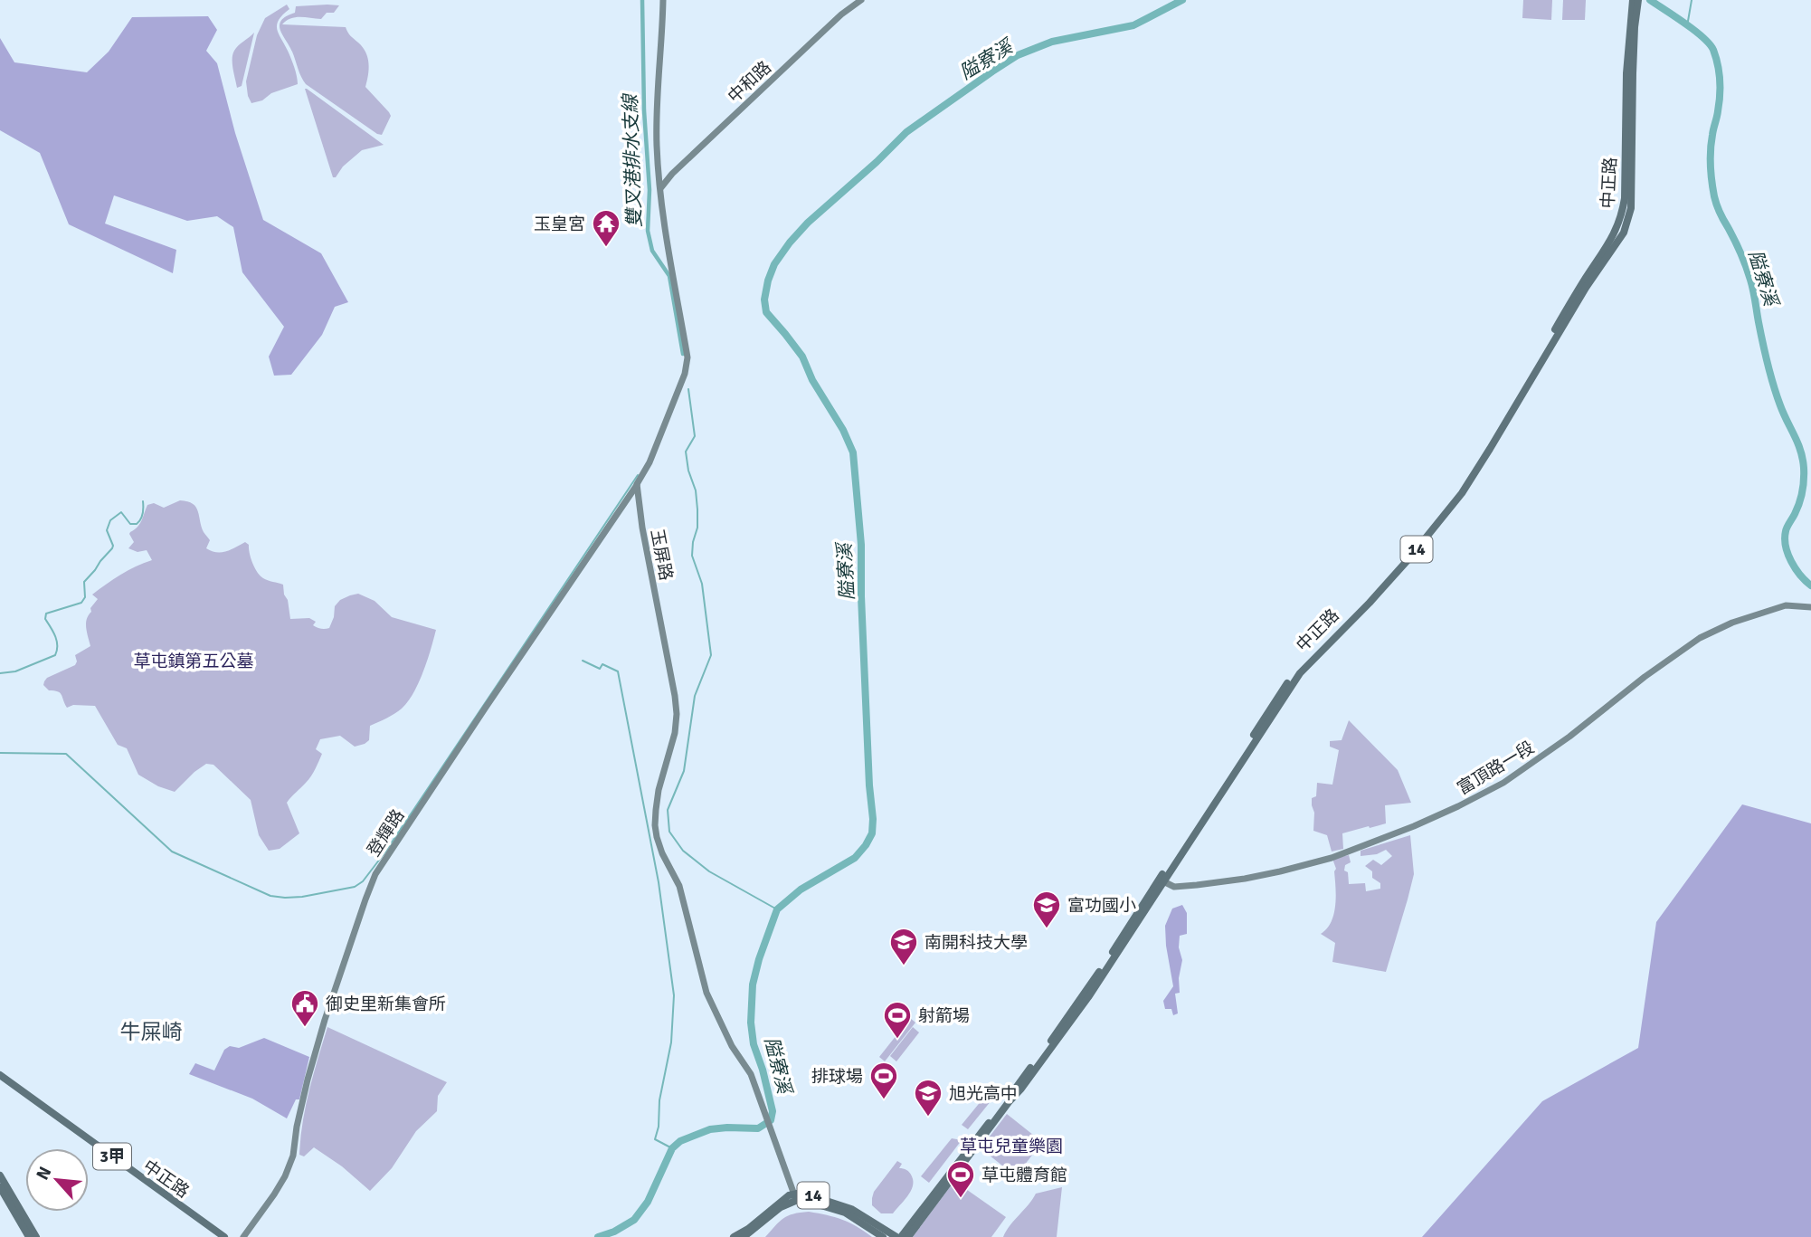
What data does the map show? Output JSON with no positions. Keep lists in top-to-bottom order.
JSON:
{
  "streets": {
    "main road": ["中正路", "14", "3甲"],
    "street": [
      "中和路",
      "玉屏路",
      "富頂路一段",
      "登輝路"
    ]
  },
  "crossings": [
    ["中正路", "14"],
    ["中正路", "富頂路一段"],
    ["14", "玉屏路"],
    ["玉屏路", "登輝路"]
  ],
  "districts": ["牛屎崎"],
  "water": ["隘寮溪", "雙叉港排水支線"],
  "parks": ["草屯鎮第五公墓", "草屯兒童樂園"],
  "places": {
    "temple": ["玉皇宮"],
    "school or university": ["富功國小", "南開科技大學", "旭光高中"],
    "public building": ["御史里新集會所"],
    "sports": ["射箭場", "排球場", "草屯體育館"]
  },
  "north": "top left"
}
